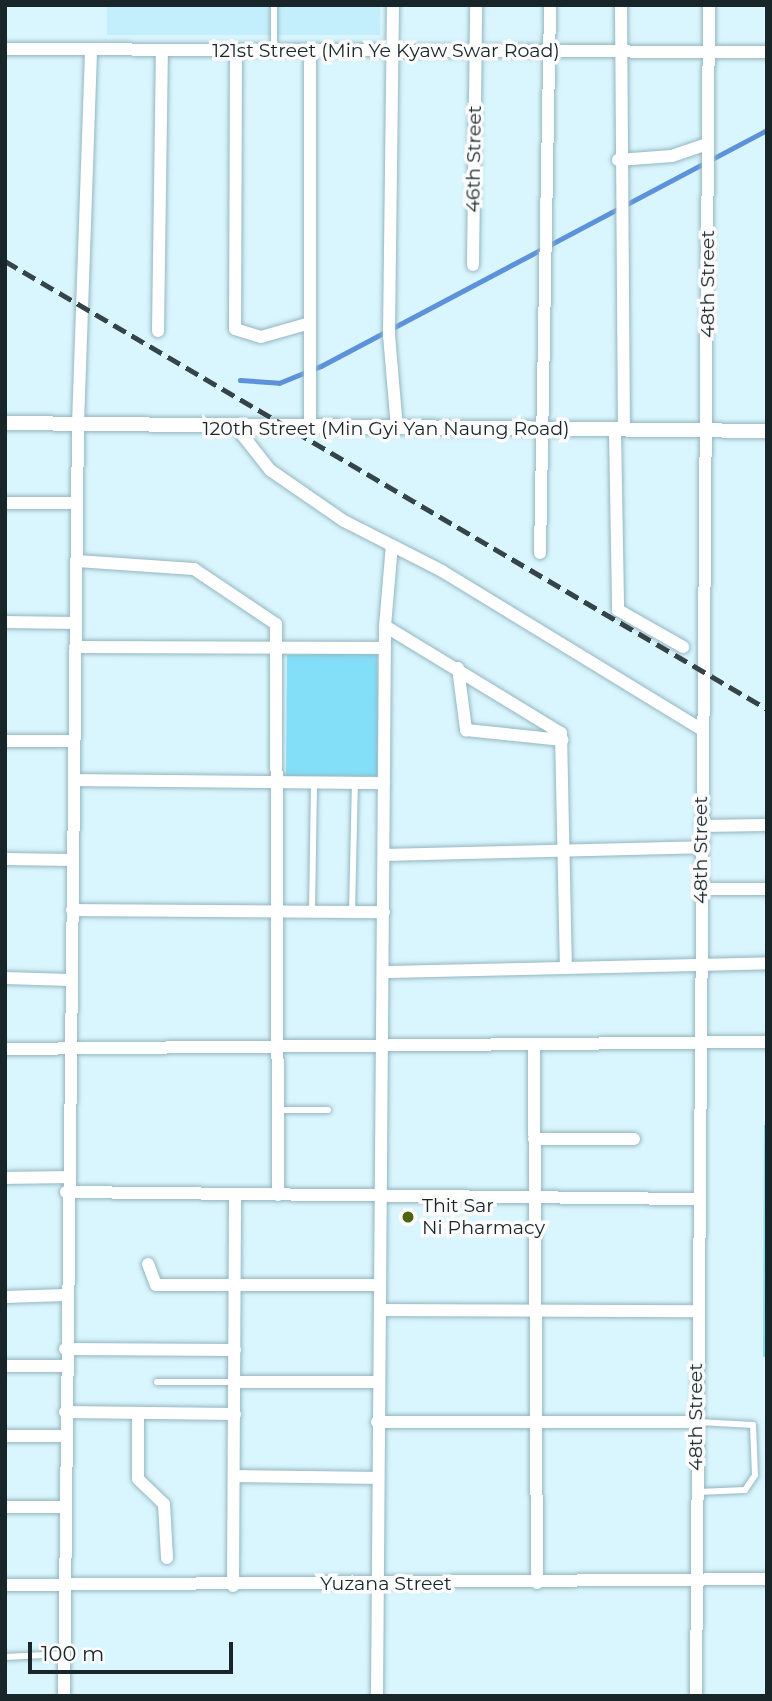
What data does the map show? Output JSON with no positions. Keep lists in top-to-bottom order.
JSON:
{
  "streets": {
    "street": [
      "121st Street (Min Ye Kyaw Swar Road)",
      "46th Street",
      "48th Street",
      "120th Street (Min Gyi Yan Naung Road)",
      "Yuzana Street"
    ]
  },
  "crossings": [
    ["121st Street (Min Ye Kyaw Swar Road)", "46th Street"],
    ["121st Street (Min Ye Kyaw Swar Road)", "48th Street"],
    ["48th Street", "120th Street (Min Gyi Yan Naung Road)"],
    ["48th Street", "Yuzana Street"]
  ],
  "places": ["Thit Sar Ni Pharmacy"],
  "scale_bar": "100 m"
}
